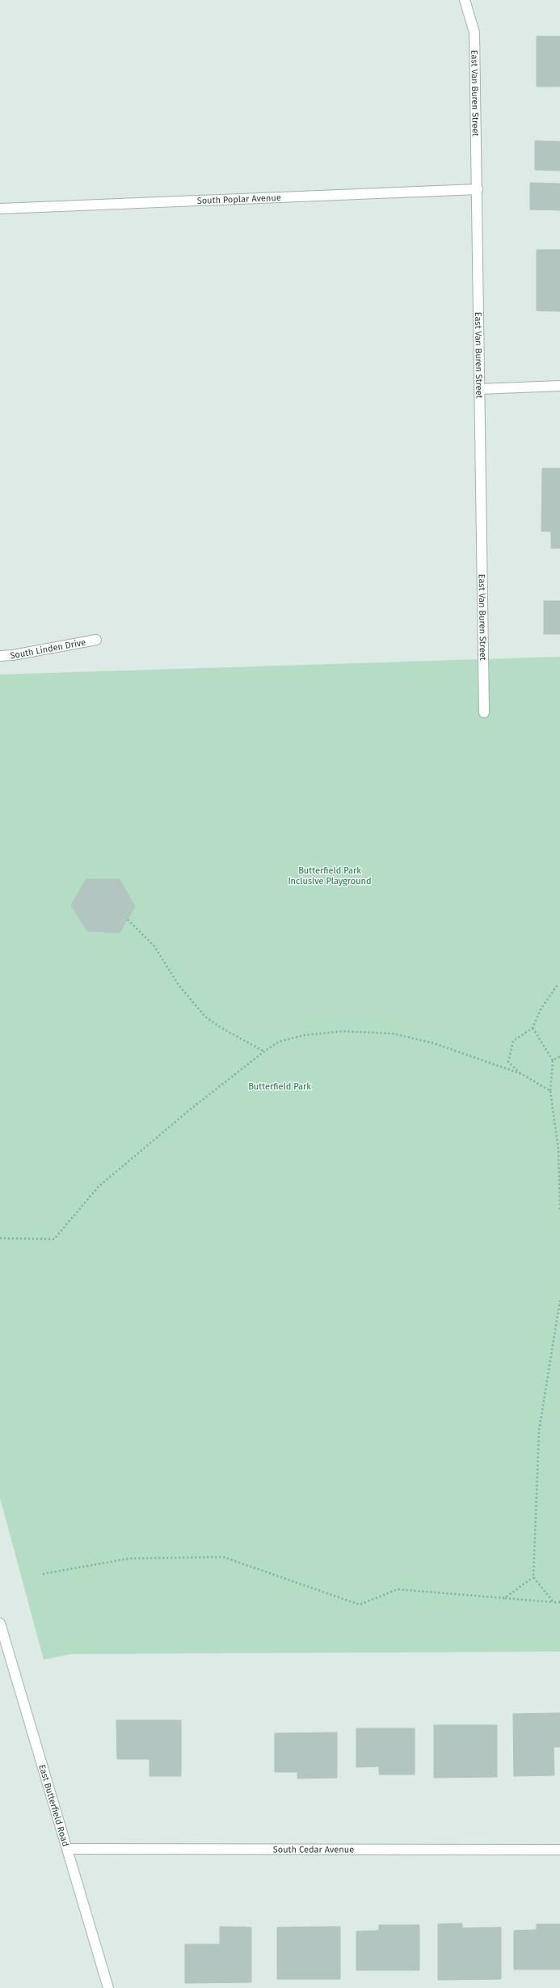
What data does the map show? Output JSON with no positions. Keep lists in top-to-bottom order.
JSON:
{
  "streets": {
    "street": [
      "East Van Buren Street",
      "South Poplar Avenue",
      "South Linden Drive",
      "East Butterfield Road",
      "South Cedar Avenue"
    ]
  },
  "crossings": [
    ["East Van Buren Street", "South Poplar Avenue"],
    ["East Butterfield Road", "South Cedar Avenue"]
  ],
  "parks": ["Butterfield Park Inclusive Playground", "Butterfield Park"]
}
